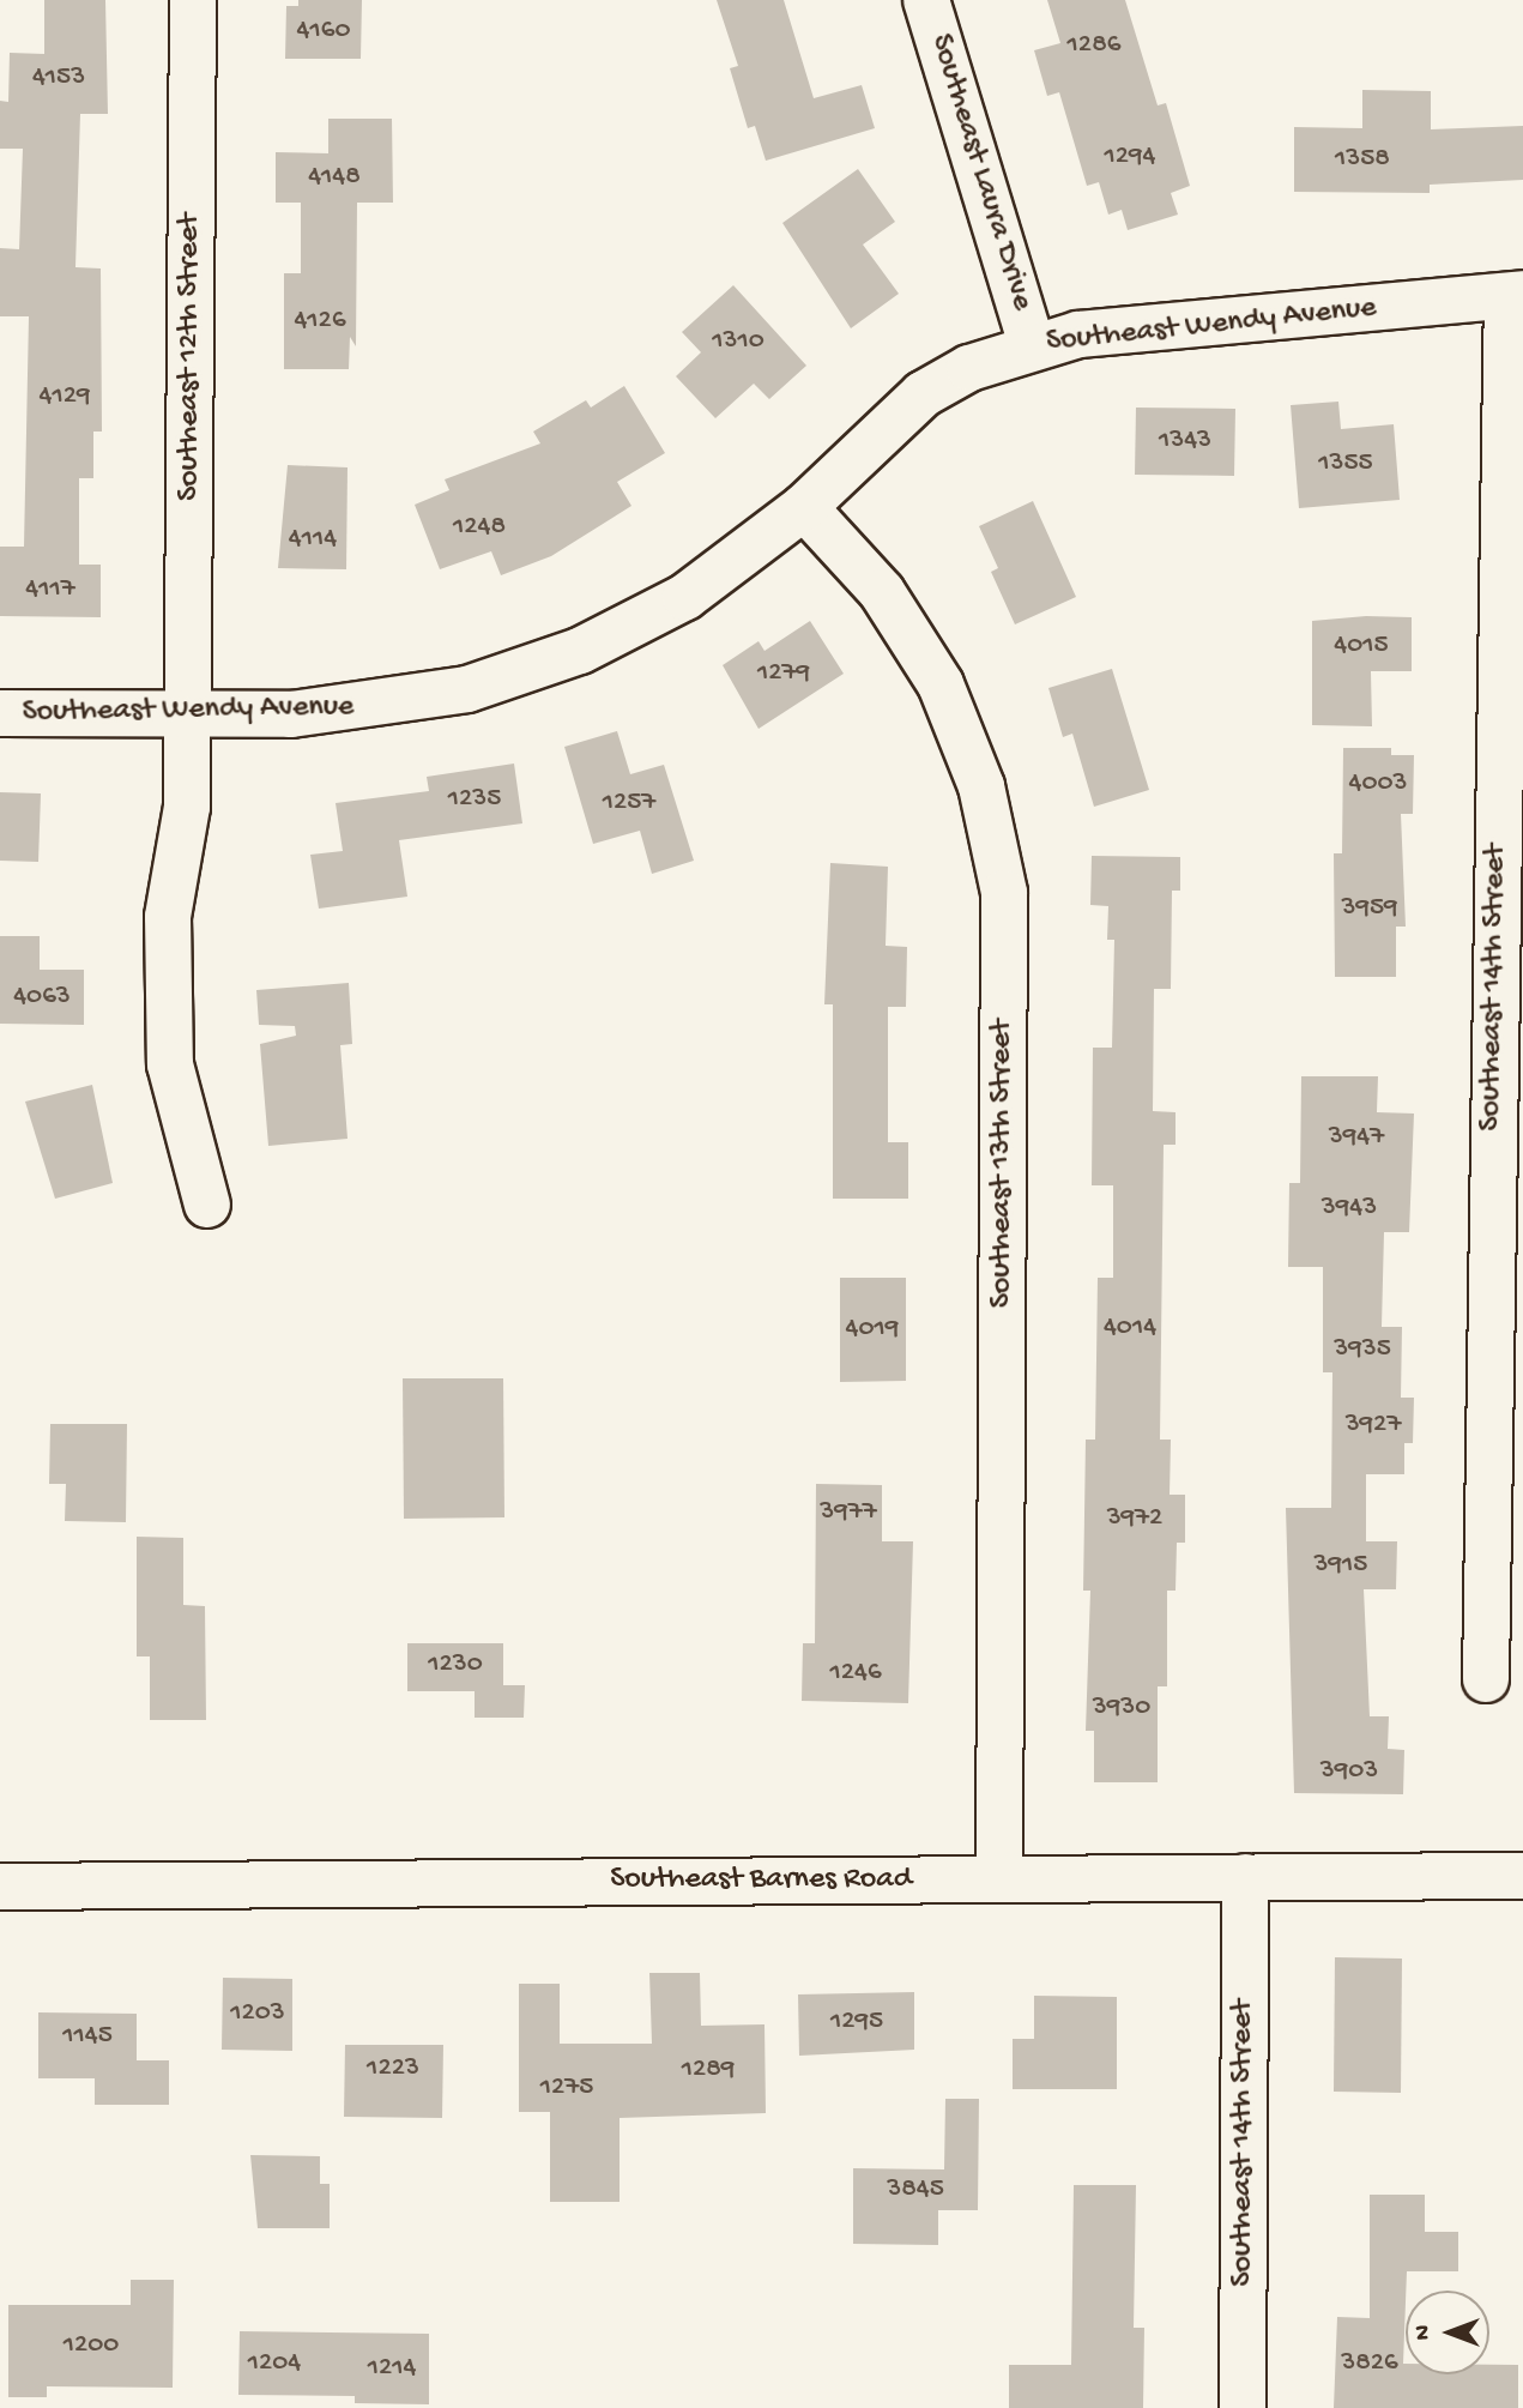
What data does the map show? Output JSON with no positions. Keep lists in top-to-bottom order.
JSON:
{
  "streets": {
    "street": [
      "Southeast Laura Drive",
      "Southeast Wendy Avenue",
      "Southeast 12th Street",
      "Southeast 14th Street",
      "Southeast 13th Street",
      "Southeast Barnes Road"
    ]
  },
  "crossings": [
    ["Southeast Laura Drive", "Southeast Wendy Avenue"],
    ["Southeast Wendy Avenue", "Southeast 12th Street"],
    ["Southeast Wendy Avenue", "Southeast 14th Street"],
    ["Southeast Wendy Avenue", "Southeast 13th Street"],
    ["Southeast 14th Street", "Southeast Barnes Road"],
    ["Southeast 13th Street", "Southeast Barnes Road"]
  ],
  "house_numbers": [
    "4160",
    "1286",
    "4153",
    "1294",
    "1358",
    "4148",
    "4126",
    "1310",
    "4129",
    "1343",
    "1355",
    "1248",
    "4114",
    "4117",
    "4015",
    "1279",
    "4003",
    "1235",
    "1257",
    "3959",
    "4063",
    "3947",
    "3943",
    "4014",
    "4019",
    "3935",
    "3927",
    "3977",
    "3972",
    "3915",
    "1230",
    "1246",
    "3930",
    "3903",
    "1203",
    "1295",
    "1145",
    "1223",
    "1289",
    "1275",
    "3845",
    "1200",
    "1204",
    "3826",
    "1214"
  ],
  "north": "left"
}
